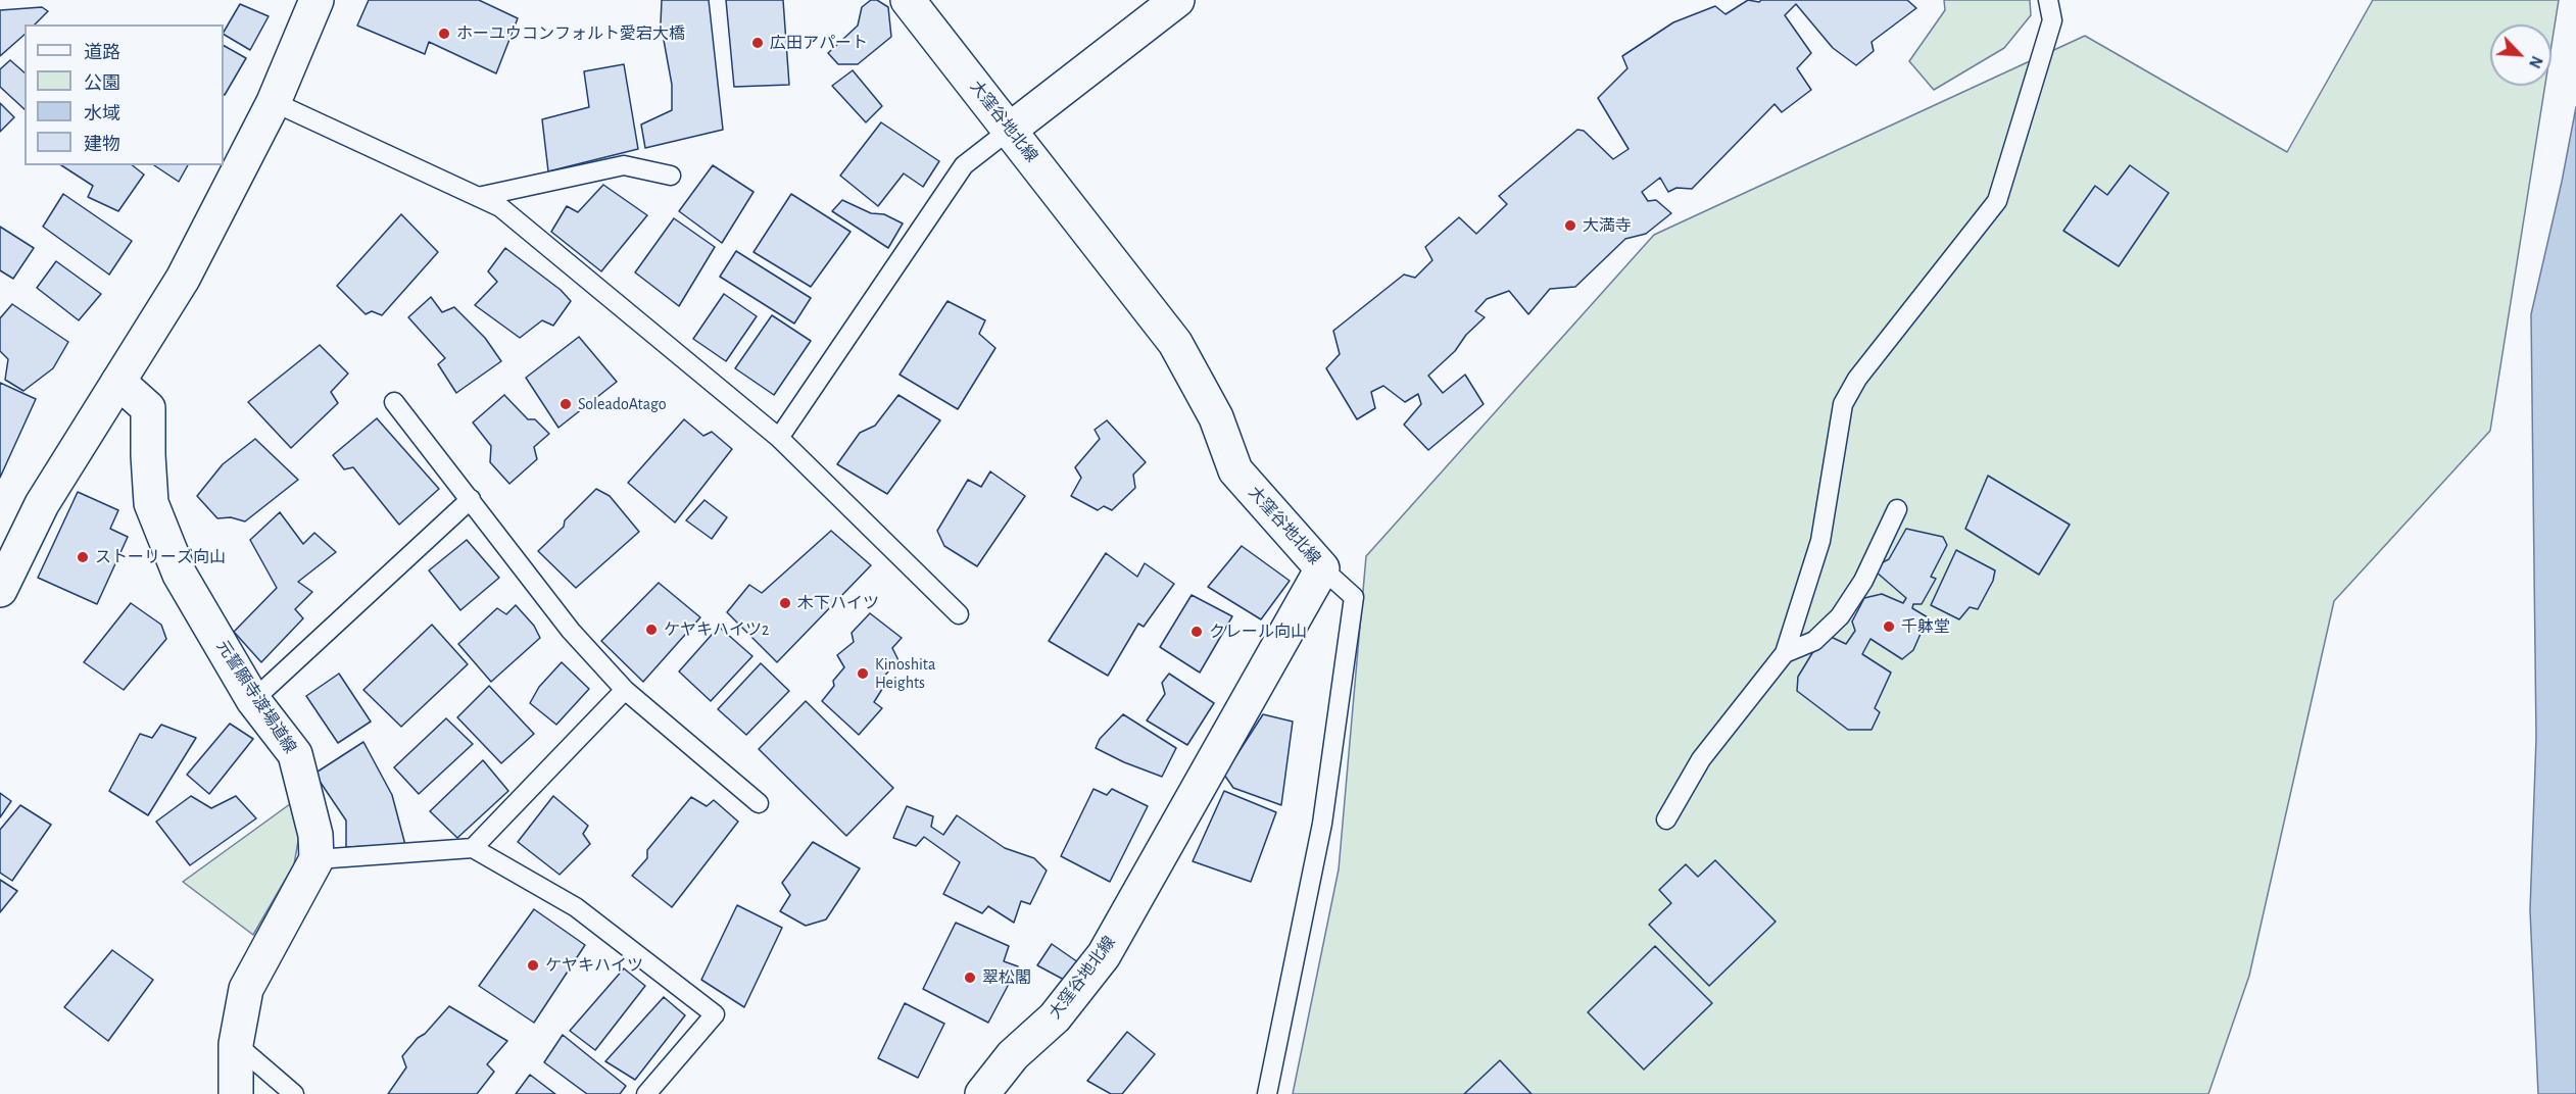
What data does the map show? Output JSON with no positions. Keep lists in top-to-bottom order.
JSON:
{
  "streets": {
    "street": ["大窪谷地北線", "元誓願寺渡場道線"]
  },
  "places": [
    "ホーユウコンフォルト愛宕大橋",
    "広田アパート",
    "大満寺",
    "SoleadoAtago",
    "ストーリーズ向山",
    "木下ハイツ",
    "千躰堂",
    "ケヤキハイツ2",
    "クレール向山",
    "Kinoshita Heights",
    "ケヤキハイツ",
    "翠松閣"
  ],
  "legend": [
    "道路",
    "公園",
    "水域",
    "建物"
  ],
  "north": "bottom right"
}
